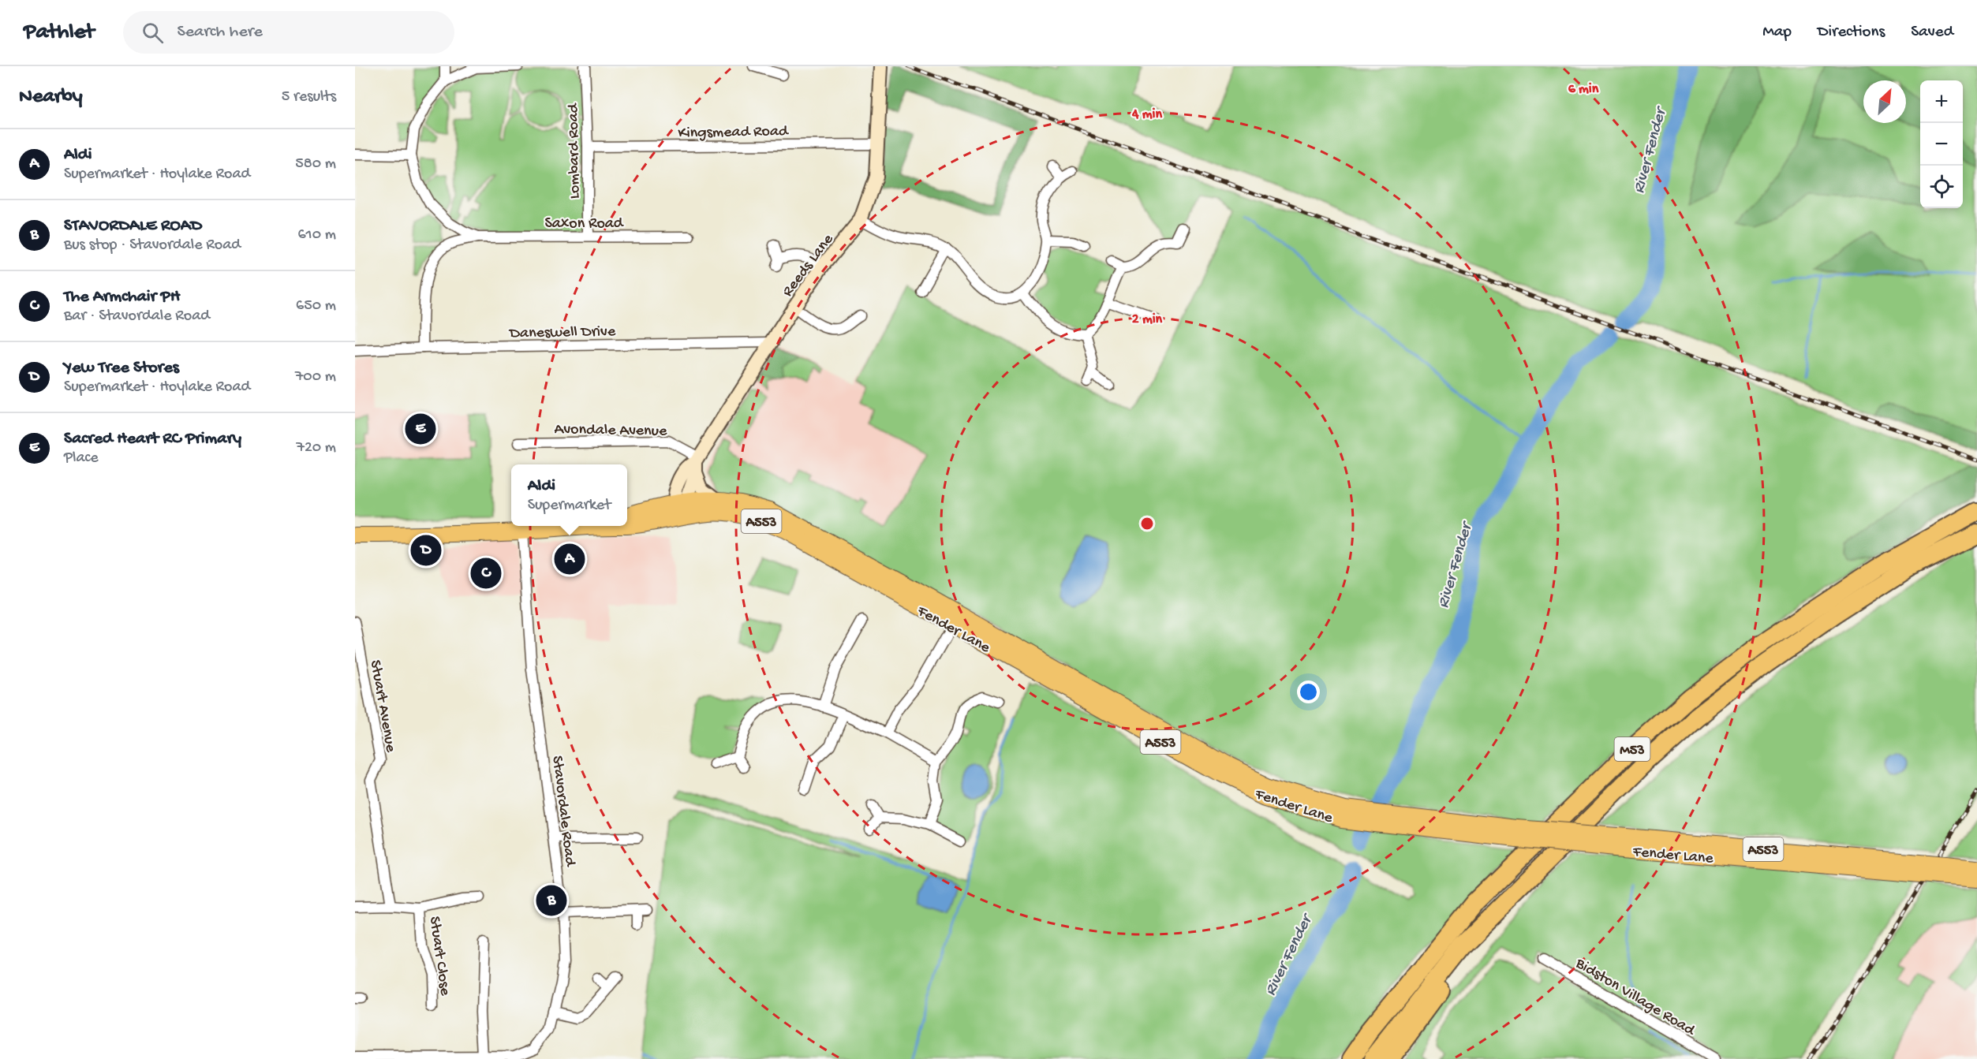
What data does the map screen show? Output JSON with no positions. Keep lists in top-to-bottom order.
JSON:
{
  "streets": {
    "highway": ["M53"],
    "main road": ["A553", "Fender Lane"],
    "street": [
      "Kingsmead Road",
      "Lombard Road",
      "Saxon Road",
      "Reeds Lane",
      "Daneswell Drive",
      "Avondale Avenue",
      "Stuart Avenue",
      "Stavordale Road",
      "Stuart Close",
      "Bidston Village Road"
    ]
  },
  "crossings": [
    ["Kingsmead Road", "Lombard Road"],
    ["Kingsmead Road", "Reeds Lane"],
    ["Lombard Road", "Saxon Road"],
    ["Reeds Lane", "Daneswell Drive"],
    ["Reeds Lane", "Avondale Avenue"],
    ["Reeds Lane", "A553"],
    ["Reeds Lane", "Fender Lane"],
    ["A553", "Fender Lane"],
    ["A553", "Stavordale Road"]
  ],
  "water": ["River Fender"],
  "north": "top right",
  "page": {
    "header": "Pathlet",
    "search": "Search here",
    "nav": ["Map", "Directions", "Saved"],
    "heading": ["Nearby", "5 results"],
    "map_buttons": ["+", "−"],
    "list": [
      {
        "mark": "A",
        "name": "Aldi",
        "note": "Supermarket · Hoylake Road",
        "value": "580 m"
      },
      {
        "mark": "B",
        "name": "STAVORDALE ROAD",
        "note": "Bus stop · Stavordale Road",
        "value": "610 m"
      },
      {
        "mark": "C",
        "name": "The Armchair PH",
        "note": "Bar · Stavordale Road",
        "value": "650 m"
      },
      {
        "mark": "D",
        "name": "Yew Tree Stores",
        "note": "Supermarket · Hoylake Road",
        "value": "700 m"
      },
      {
        "mark": "E",
        "name": "Sacred Heart RC Primary",
        "note": "Place",
        "value": "720 m"
      }
    ],
    "pins": [
      "E",
      "D",
      "A",
      "C",
      "B"
    ],
    "popup": ["Aldi", "Supermarket"]
  },
  "rings": ["6 min", "4 min", "2 min"]
}
